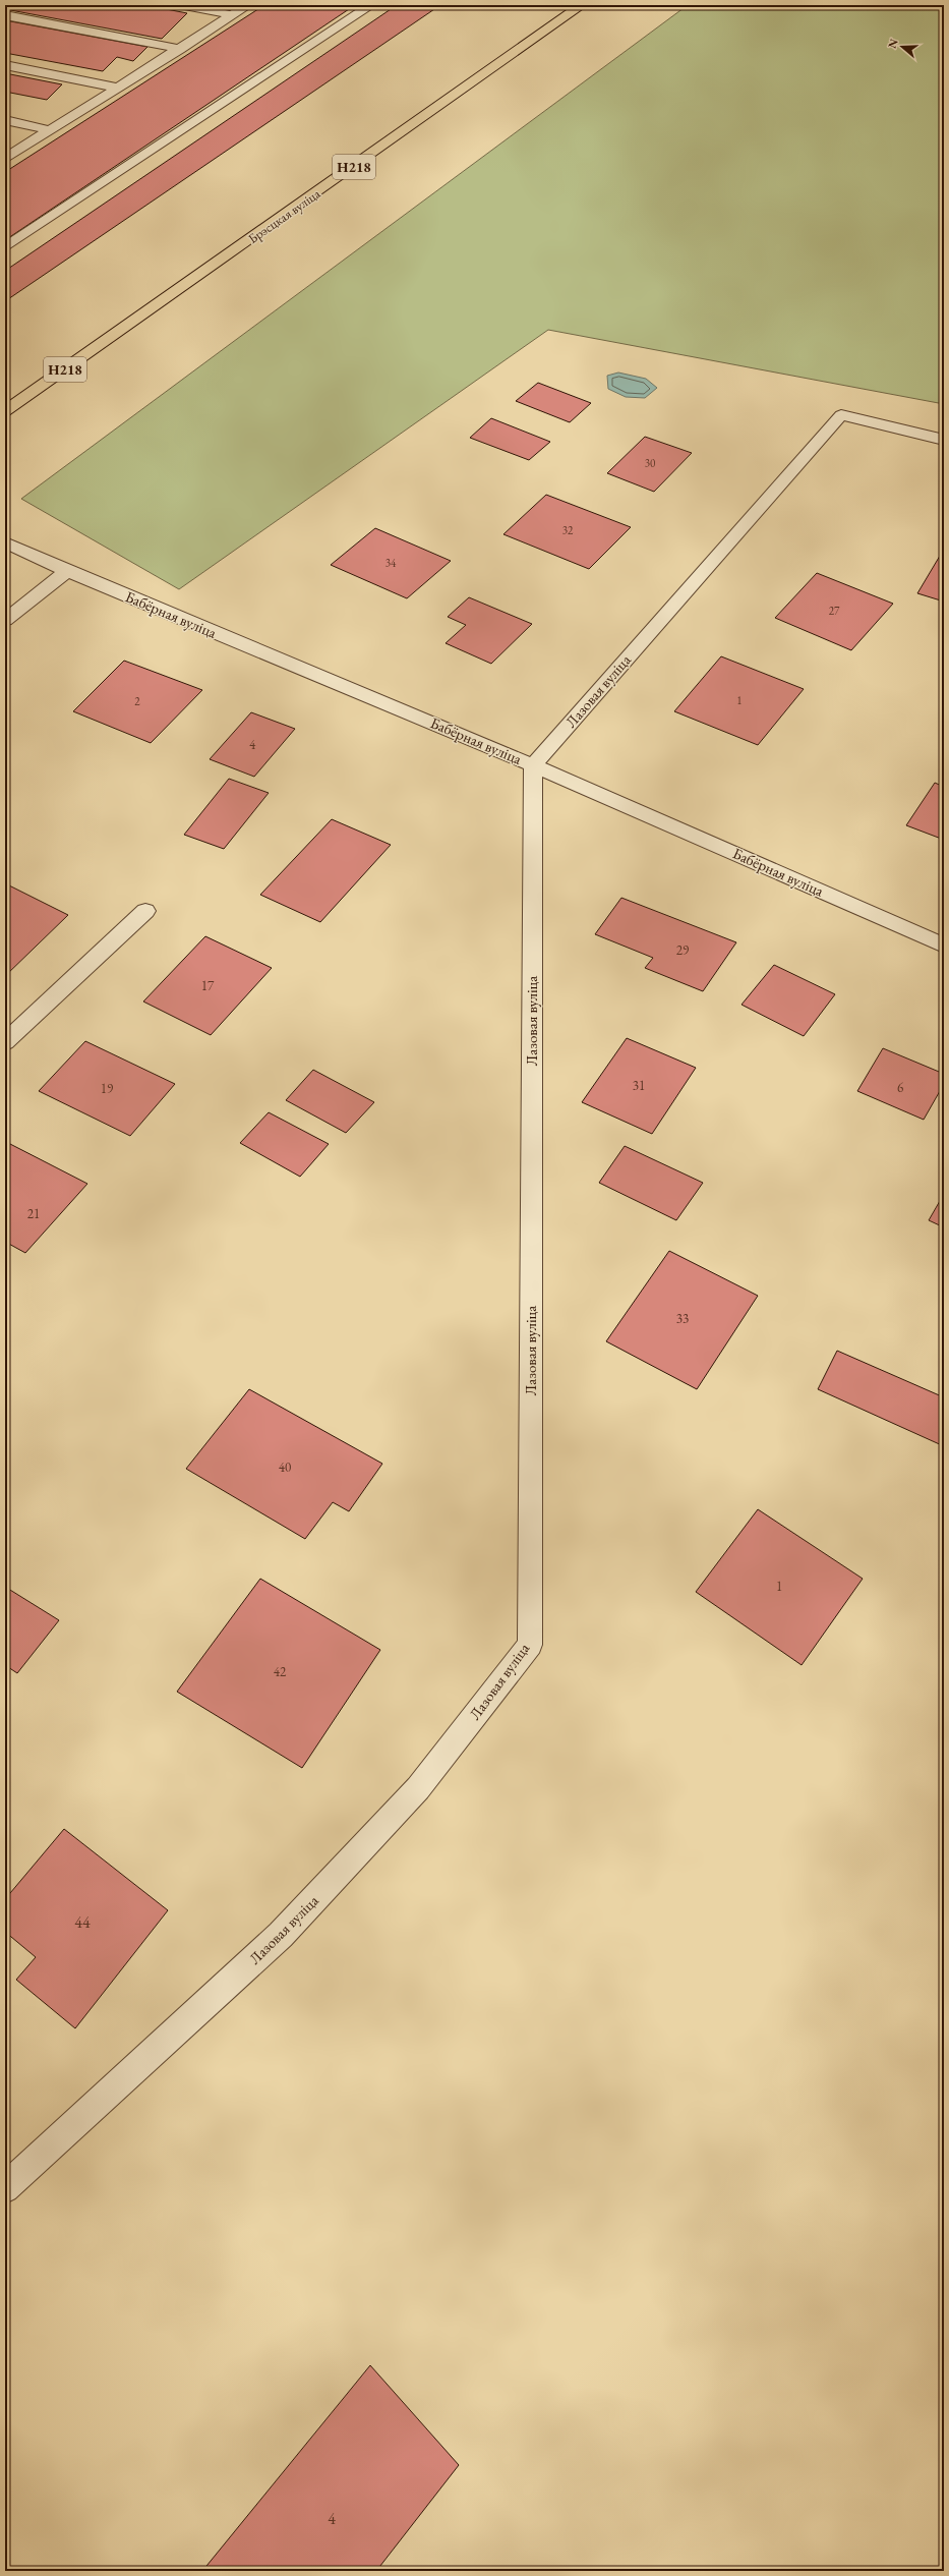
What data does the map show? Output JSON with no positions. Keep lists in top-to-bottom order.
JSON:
{
  "streets": {
    "main road": ["Н218", "Брэсцкая вуліца"],
    "street": ["Бабёрная вуліца", "Лазовая вуліца"]
  },
  "crossings": [
    ["Бабёрная вуліца", "Лазовая вуліца"]
  ],
  "house_numbers": [
    "30",
    "32",
    "34",
    "27",
    "1",
    "2",
    "4",
    "29",
    "17",
    "31",
    "6",
    "19",
    "21",
    "33",
    "40",
    "1",
    "42",
    "44",
    "4"
  ],
  "north": "left"
}
